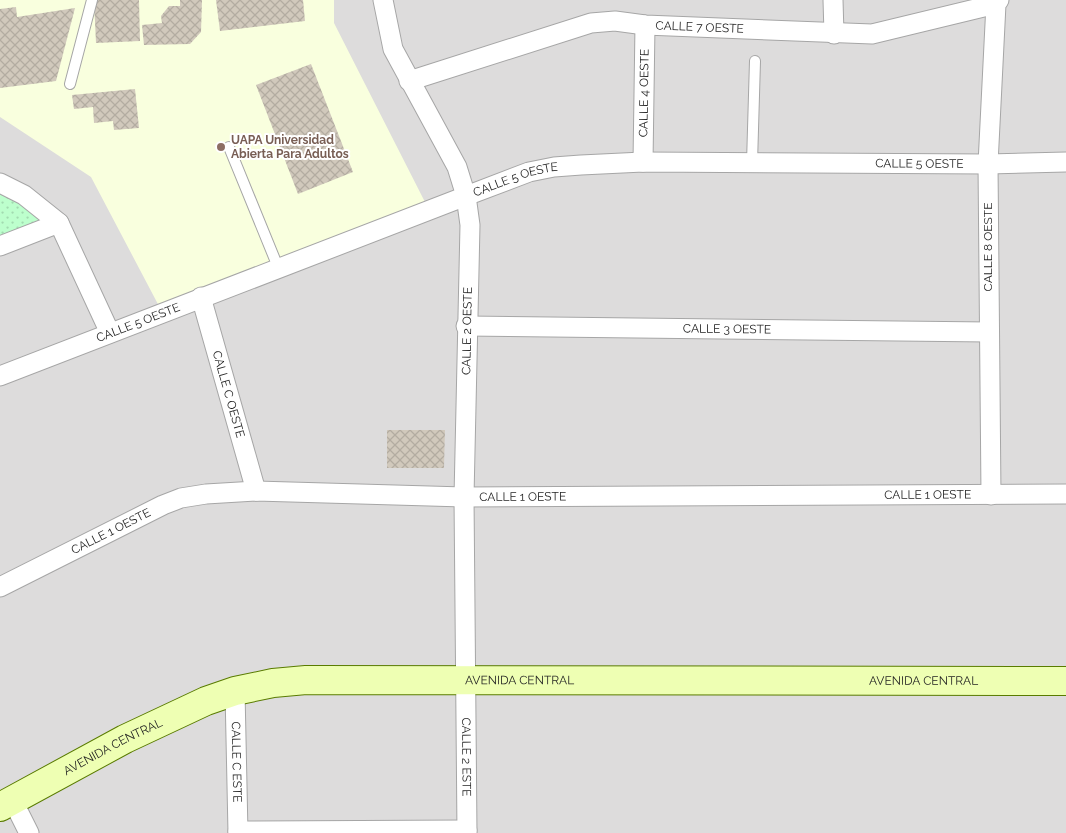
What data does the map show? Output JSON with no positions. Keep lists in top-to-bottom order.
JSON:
{
  "streets": {
    "main road": ["AVENIDA CENTRAL"],
    "street": [
      "CALLE 7 OESTE",
      "CALLE 4 OESTE",
      "CALLE 5 OESTE",
      "CALLE 8 OESTE",
      "CALLE 3 OESTE",
      "CALLE 2 OESTE",
      "CALLE C OESTE",
      "CALLE 1 OESTE",
      "CALLE 2 ESTE",
      "CALLE C ESTE"
    ]
  },
  "crossings": [
    ["CALLE 7 OESTE", "CALLE 4 OESTE"],
    ["CALLE 7 OESTE", "CALLE 8 OESTE"],
    ["CALLE 7 OESTE", "CALLE 2 OESTE"],
    ["CALLE 4 OESTE", "CALLE 5 OESTE"],
    ["CALLE 5 OESTE", "CALLE 8 OESTE"],
    ["CALLE 5 OESTE", "CALLE 2 OESTE"],
    ["CALLE 5 OESTE", "CALLE C OESTE"],
    ["CALLE 8 OESTE", "CALLE 3 OESTE"],
    ["CALLE 8 OESTE", "CALLE 1 OESTE"],
    ["CALLE 3 OESTE", "CALLE 2 OESTE"],
    ["CALLE 2 OESTE", "CALLE 1 OESTE"],
    ["CALLE 2 OESTE", "AVENIDA CENTRAL"],
    ["CALLE 2 OESTE", "CALLE 2 ESTE"],
    ["CALLE C OESTE", "CALLE 1 OESTE"],
    ["AVENIDA CENTRAL", "CALLE 2 ESTE"],
    ["AVENIDA CENTRAL", "CALLE C ESTE"]
  ],
  "places": ["UAPA Universidad Abierta Para Adultos"]
}
